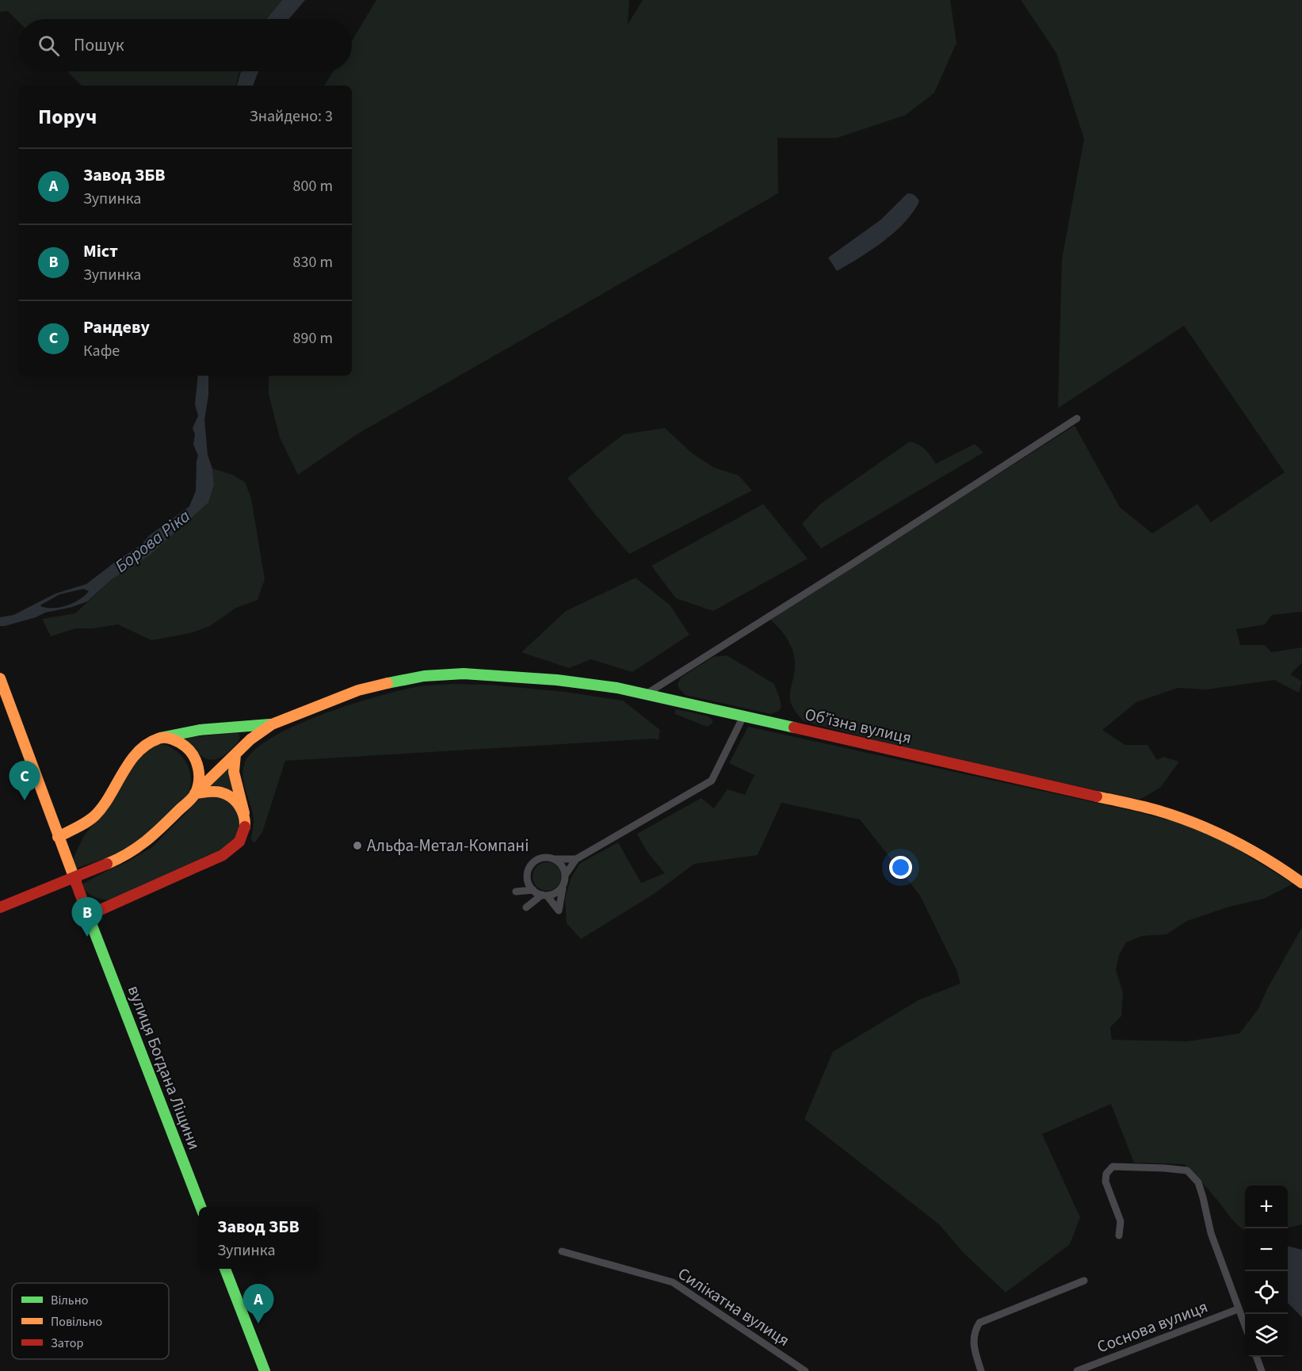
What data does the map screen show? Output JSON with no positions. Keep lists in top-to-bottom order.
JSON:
{
  "streets": {
    "main road": ["Об’їзна вулиця", "вулиця Богдана Ліщини"],
    "street": ["Силікатна вулиця", "Соснова вулиця"]
  },
  "water": ["Борова Ріка"],
  "places": ["Альфа-Метал-Компані"],
  "legend": ["Вільно", "Повільно", "Затор"],
  "page": {
    "search": "Пошук",
    "heading": ["Поруч", "Знайдено: 3"],
    "list": [
      {
        "mark": "A",
        "name": "Завод ЗБВ",
        "note": "Зупинка",
        "value": "800 m"
      },
      {
        "mark": "B",
        "name": "Міст",
        "note": "Зупинка",
        "value": "830 m"
      },
      {
        "mark": "C",
        "name": "Рандеву",
        "note": "Кафе",
        "value": "890 m"
      }
    ],
    "pins": ["C", "B", "A"],
    "map_buttons": ["+", "−"],
    "popup": ["Завод ЗБВ", "Зупинка"]
  }
}
